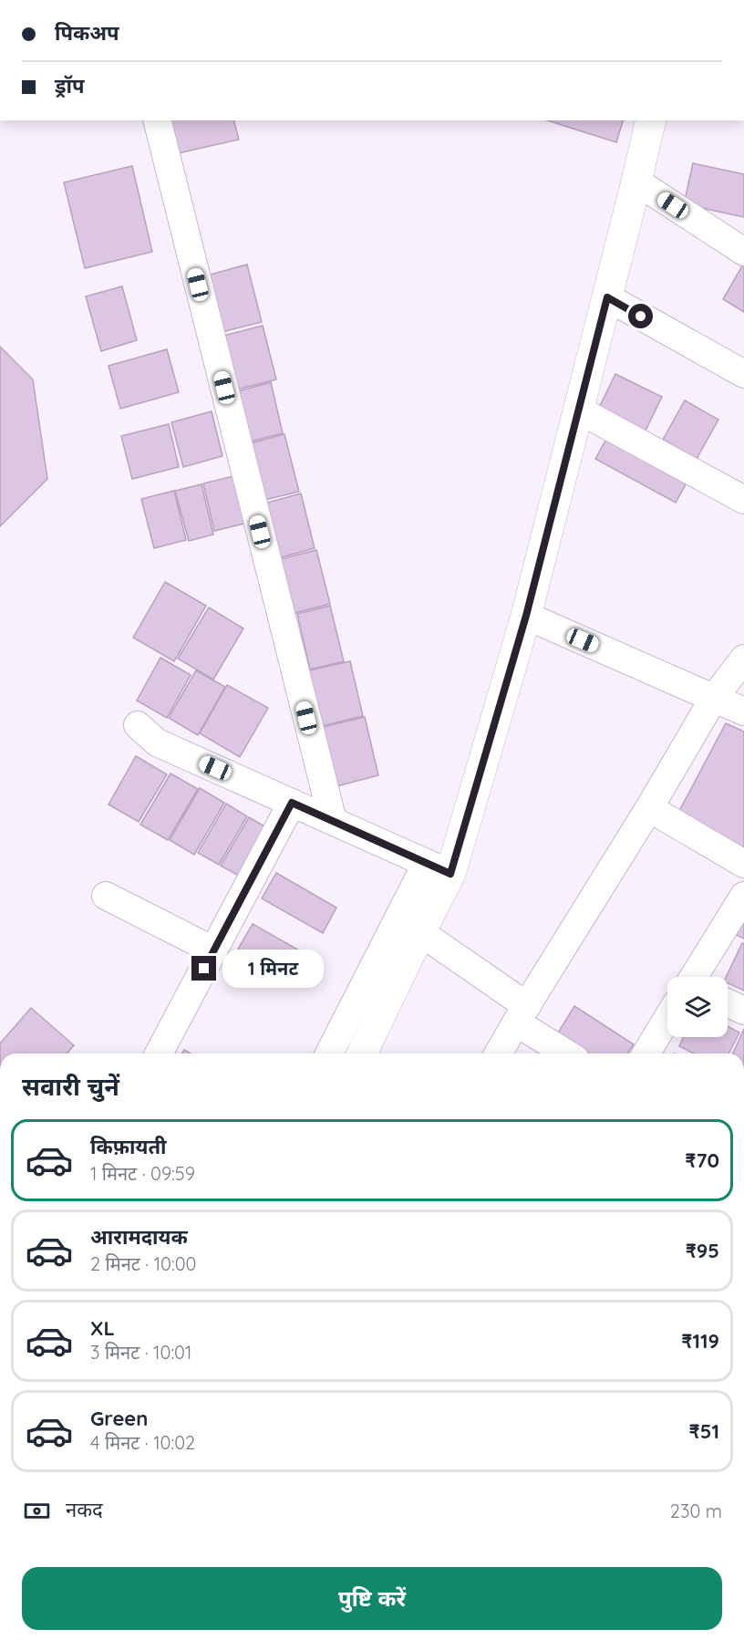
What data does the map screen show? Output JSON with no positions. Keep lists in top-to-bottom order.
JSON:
{
  "page": {
    "banner": ["पिकअप", "ड्रॉप"],
    "bubble": "1 मिनट",
    "heading": "सवारी चुनें",
    "list": [
      {
        "name": "किफ़ायती",
        "note": "1 मिनट · 09:59",
        "value": "₹70"
      },
      {
        "name": "आरामदायक",
        "note": "2 मिनट · 10:00",
        "value": "₹95"
      },
      {
        "name": "XL",
        "note": "3 मिनट · 10:01",
        "value": "₹119"
      },
      {
        "name": "Green",
        "note": "4 मिनट · 10:02",
        "value": "₹51"
      }
    ],
    "pay": ["नकद", "230 m"],
    "buttons": "पुष्टि करें"
  }
}
